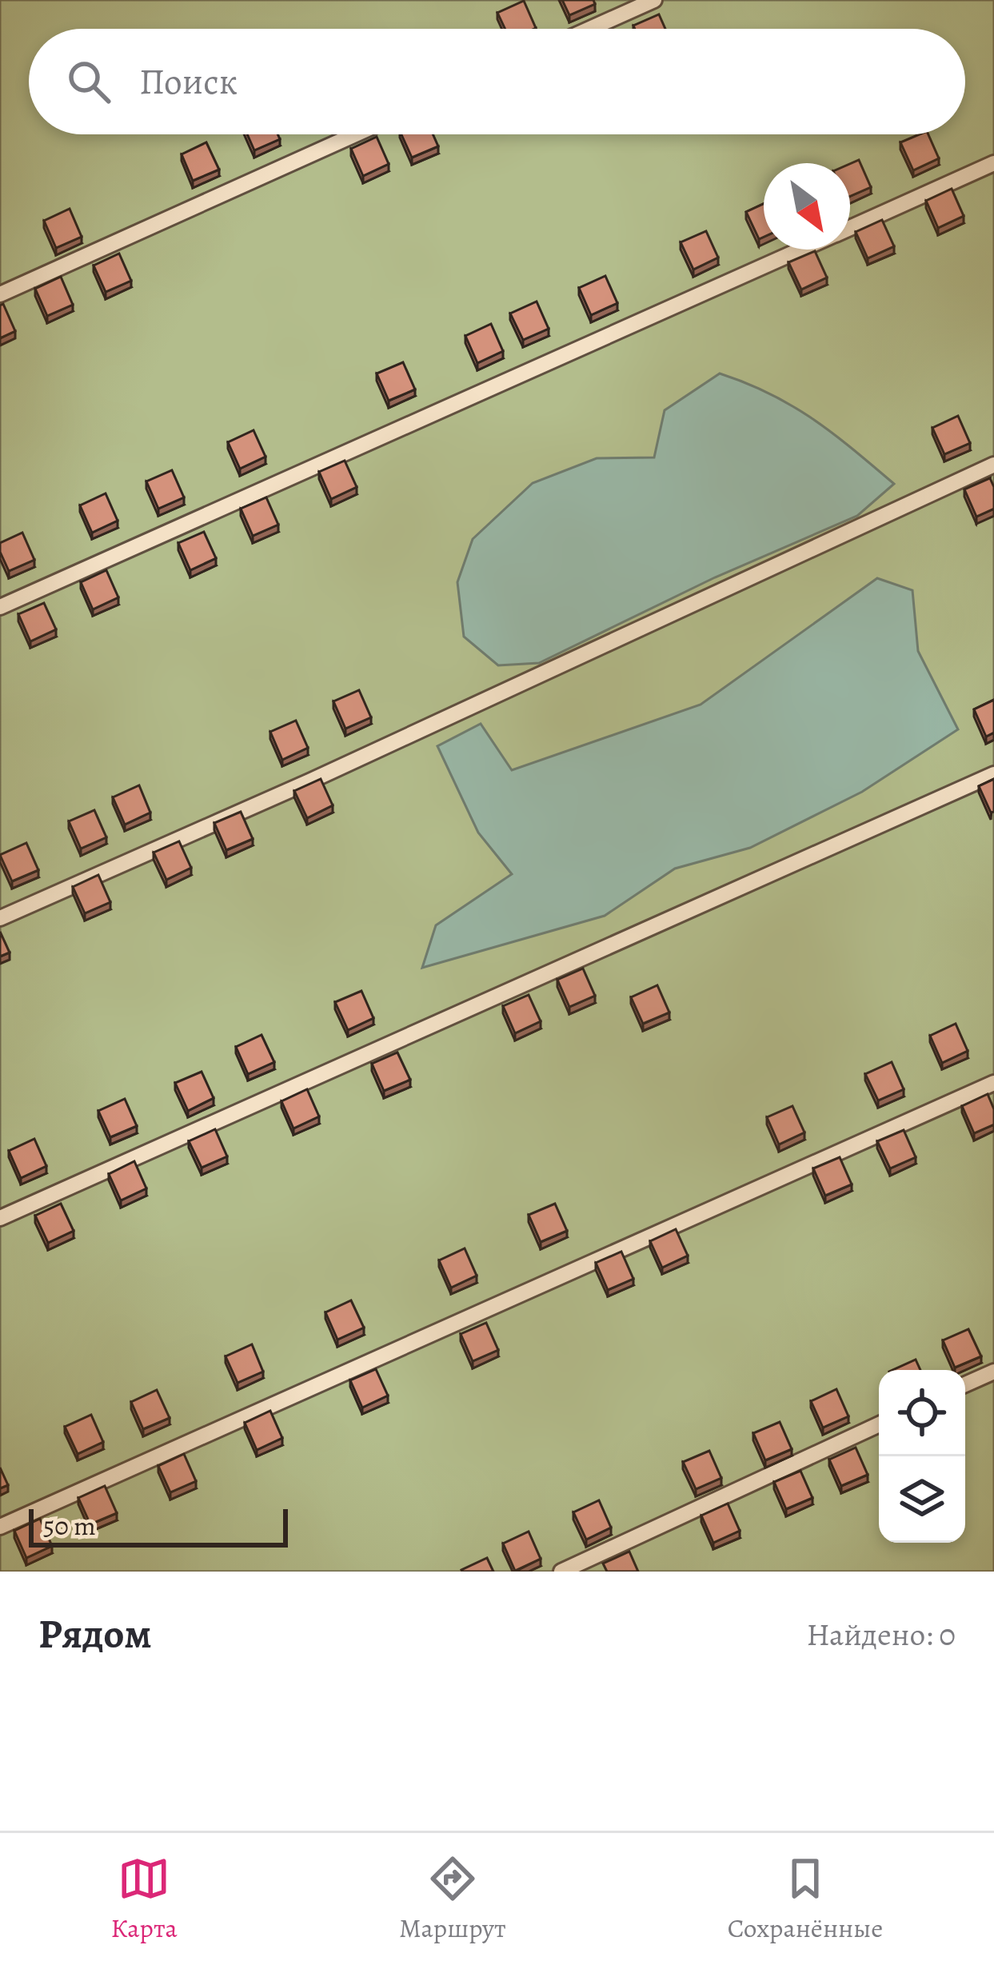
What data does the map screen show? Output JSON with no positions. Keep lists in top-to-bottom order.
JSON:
{
  "scale_bar": "50 m",
  "north": "bottom right",
  "page": {
    "search": "Поиск",
    "scale": "50 m",
    "heading": ["Рядом", "Найдено: 0"],
    "nav": ["Карта", "Маршрут", "Сохранённые"]
  }
}
